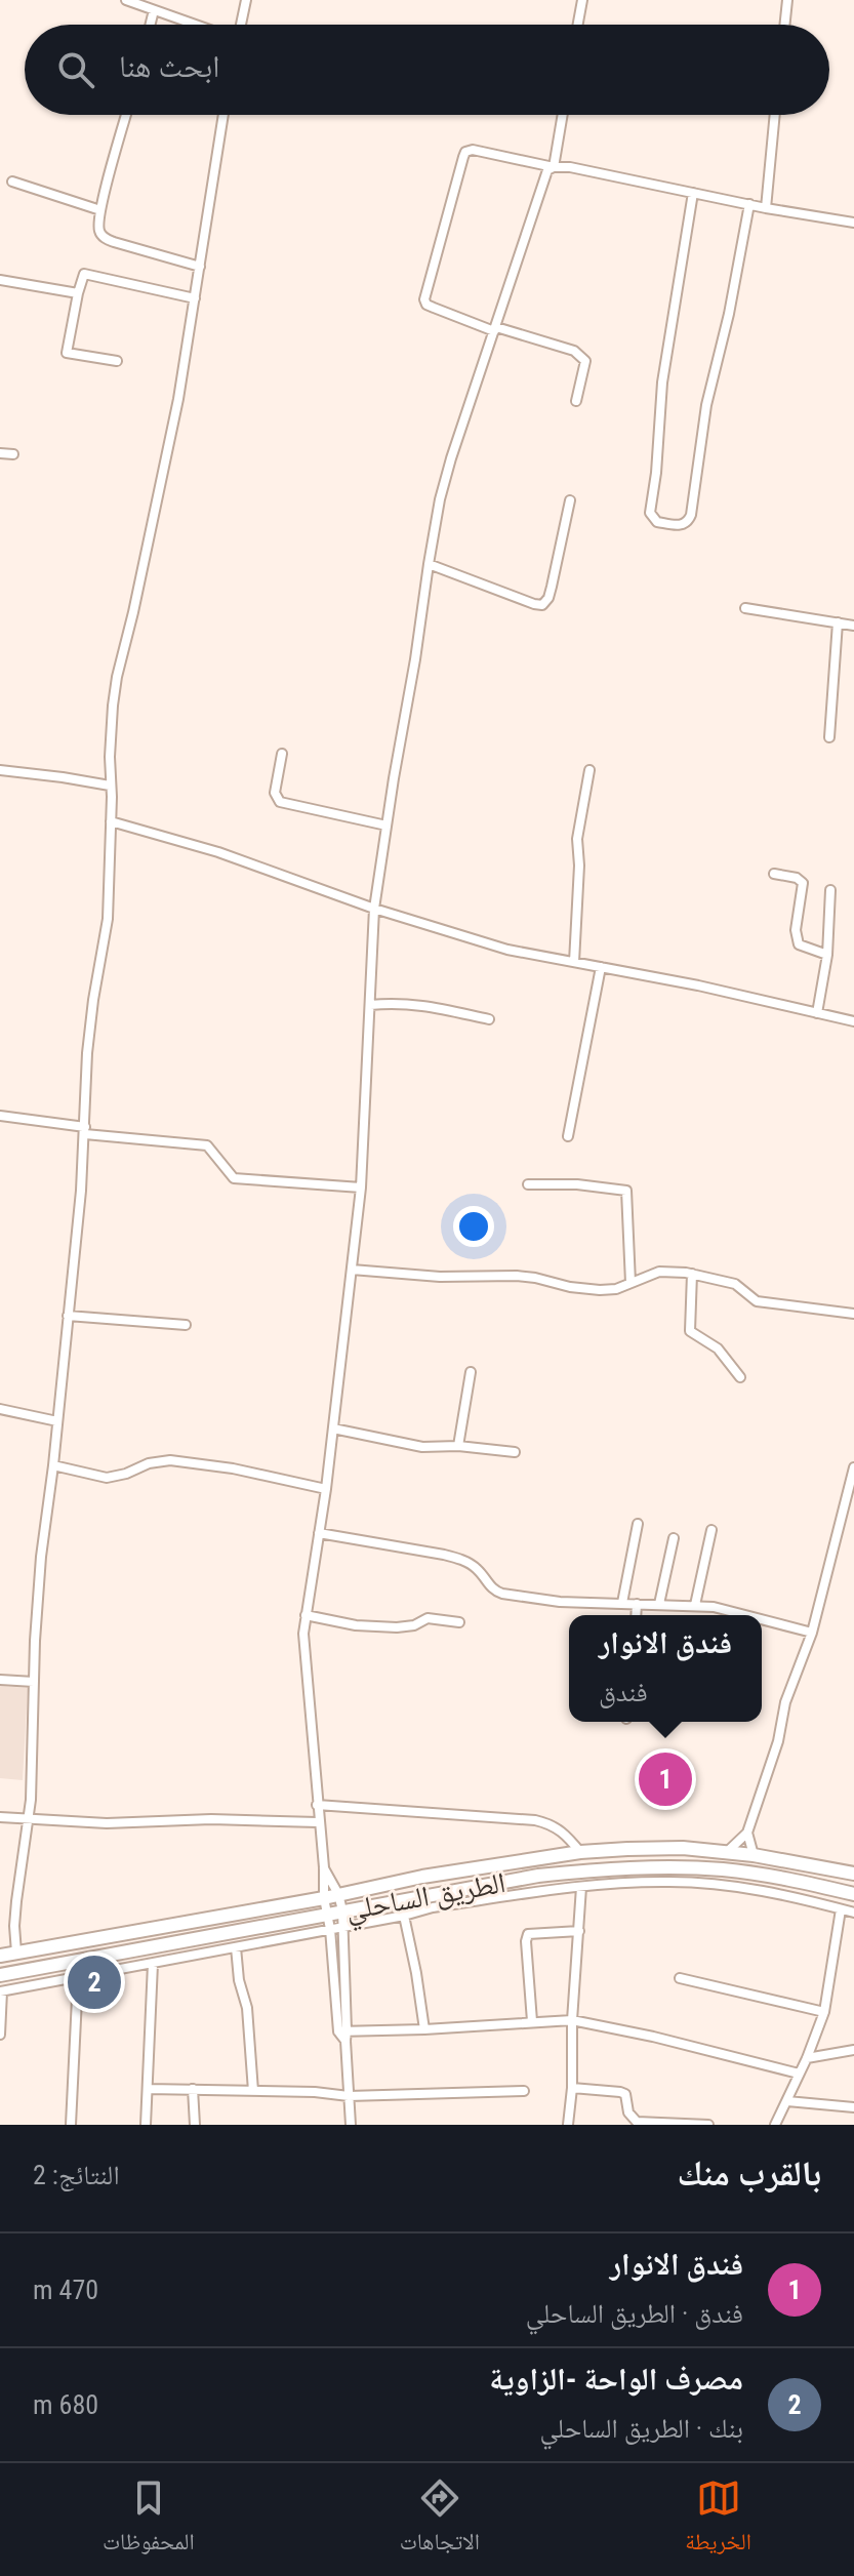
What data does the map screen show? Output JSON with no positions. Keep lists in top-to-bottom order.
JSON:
{
  "streets": {
    "highway": ["الطريق الساحلي"]
  },
  "page": {
    "search": "ابحث هنا",
    "popup": ["فندق الانوار", "فندق"],
    "pins": ["1", "2"],
    "heading": ["بالقرب منك", "النتائج: 2"],
    "list": [
      {
        "mark": "1",
        "name": "فندق الانوار",
        "note": "فندق · الطريق الساحلي",
        "value": "470 m"
      },
      {
        "mark": "2",
        "name": "مصرف الواحة -الزاوية",
        "note": "بنك · الطريق الساحلي",
        "value": "680 m"
      }
    ],
    "nav": ["الخريطة", "الاتجاهات", "المحفوظات"]
  }
}
